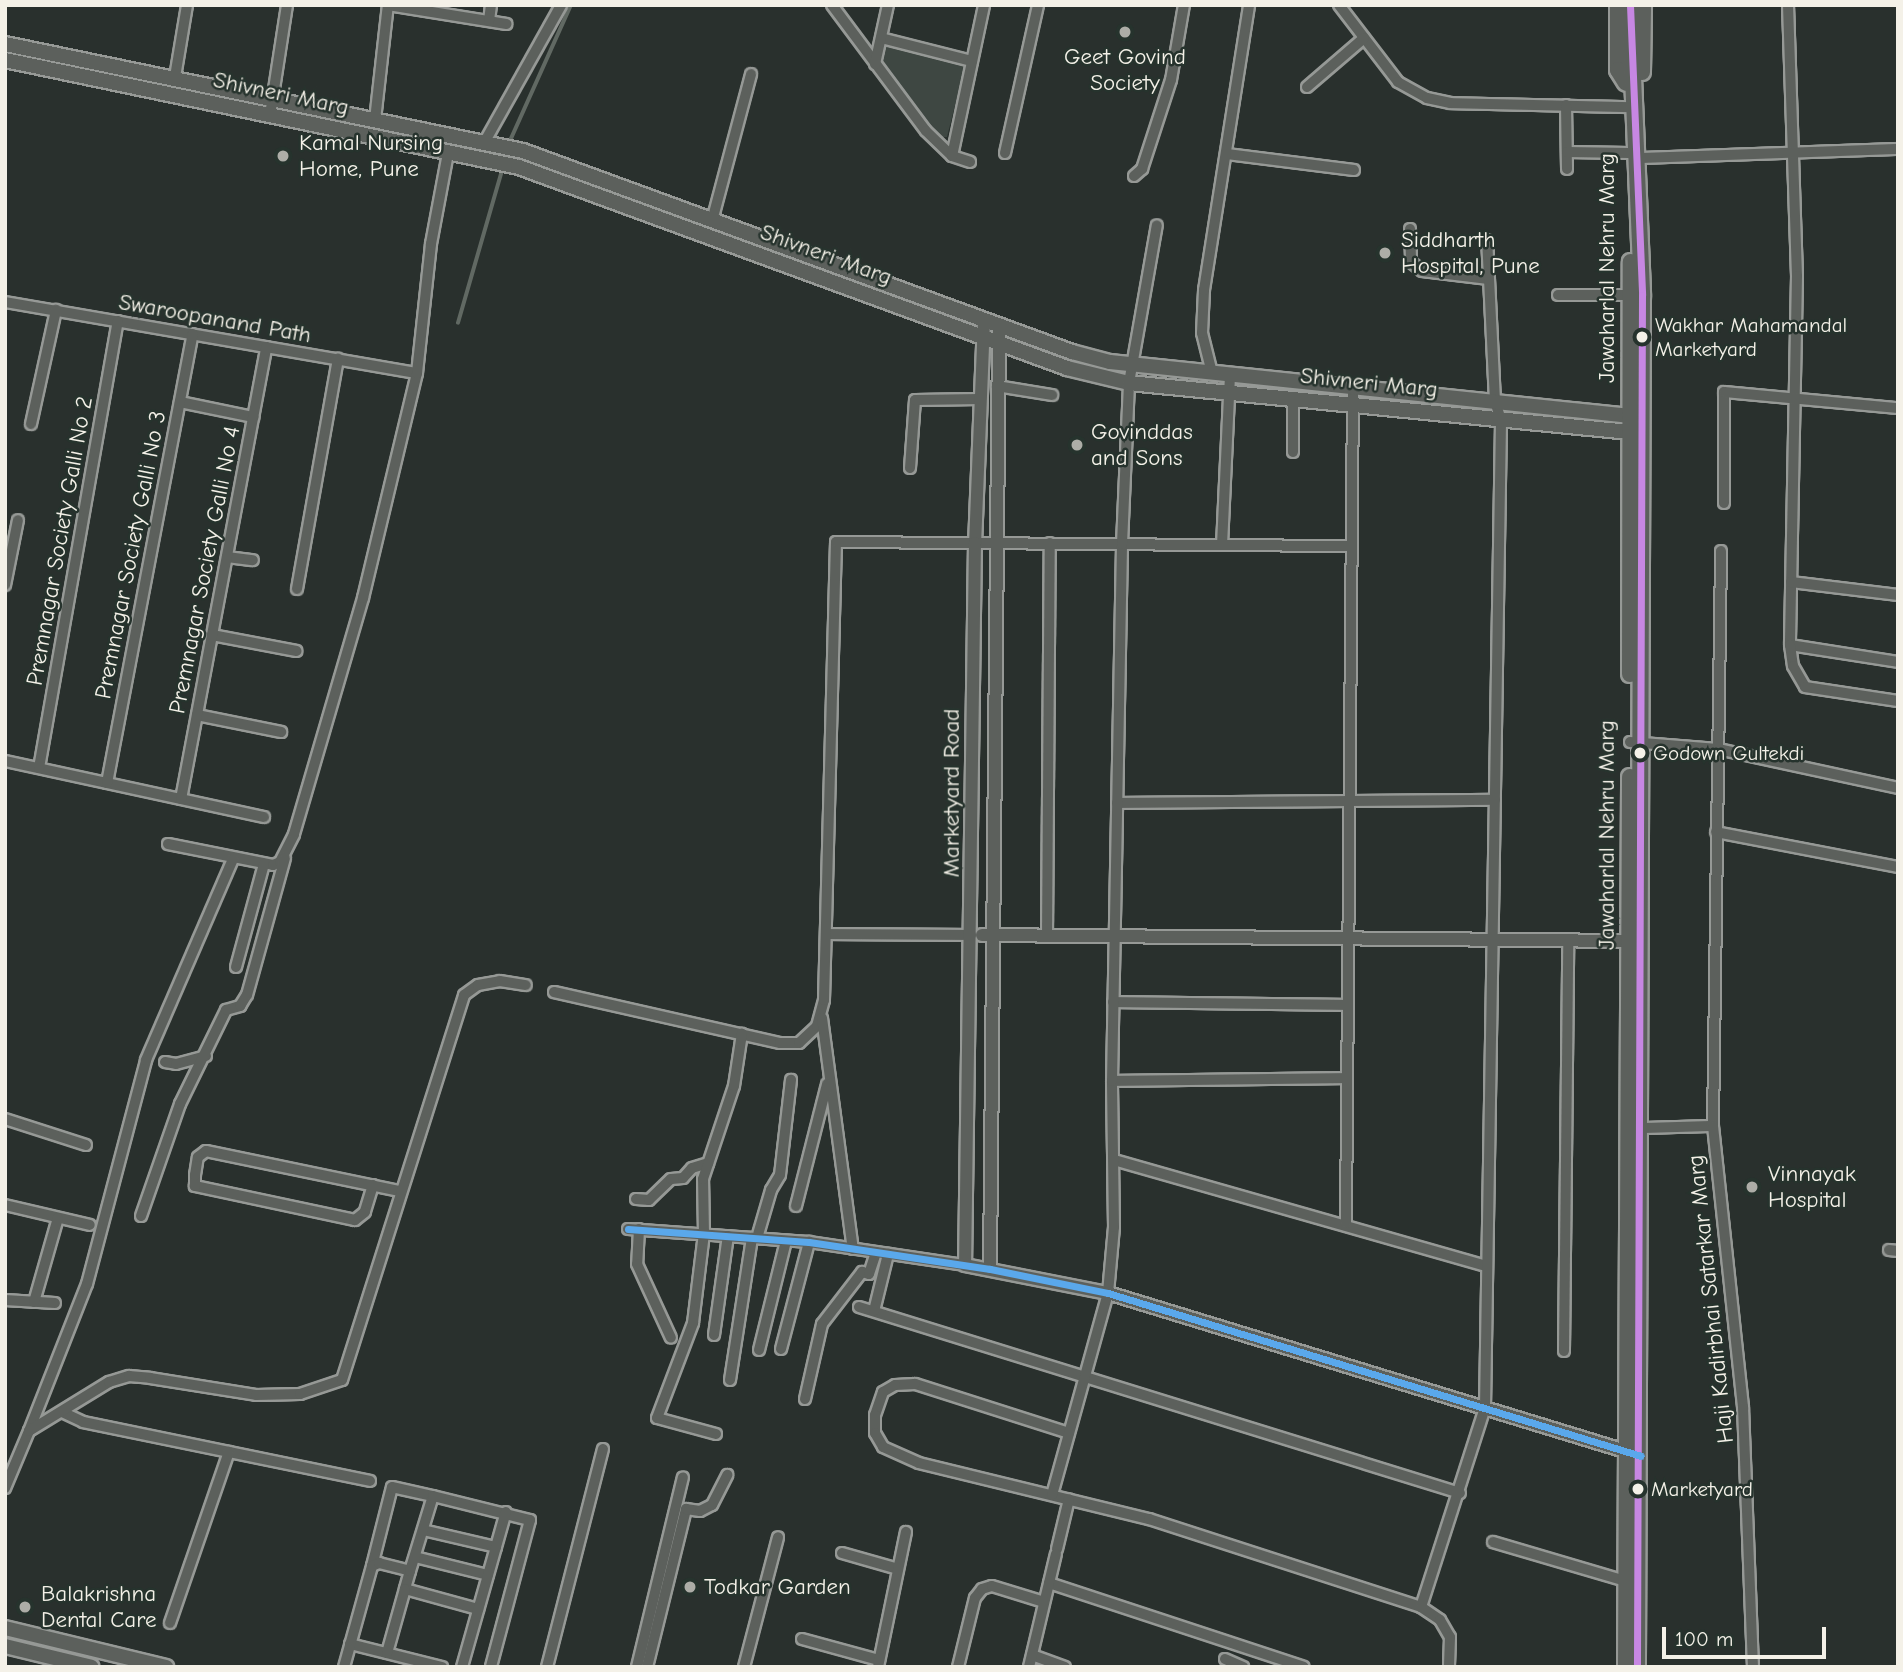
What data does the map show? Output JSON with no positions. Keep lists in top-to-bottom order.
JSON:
{
  "streets": {
    "main road": ["Shivneri Marg", "Jawaharlal Nehru Marg"],
    "street": [
      "Swaroopanand Path",
      "Premnagar Society Galli No 2",
      "Premnagar Society Galli No 3",
      "Premnagar Society Galli No 4",
      "Marketyard Road",
      "Haji Kadirbhai Satarkar Marg"
    ]
  },
  "crossings": [
    ["Shivneri Marg", "Jawaharlal Nehru Marg"],
    ["Shivneri Marg", "Marketyard Road"],
    ["Jawaharlal Nehru Marg", "Haji Kadirbhai Satarkar Marg"],
    ["Swaroopanand Path", "Premnagar Society Galli No 2"],
    ["Swaroopanand Path", "Premnagar Society Galli No 3"],
    ["Swaroopanand Path", "Premnagar Society Galli No 4"]
  ],
  "places": [
    "Geet Govind Society",
    "Kamal Nursing Home, Pune",
    "Siddharth Hospital, Pune",
    "Wakhar Mahamandal Marketyard",
    "Govinddas and Sons",
    "Godown Gultekdi",
    "Vinnayak Hospital",
    "Marketyard",
    "Todkar Garden",
    "Balakrishna Dental Care"
  ],
  "scale_bar": "100 m"
}
